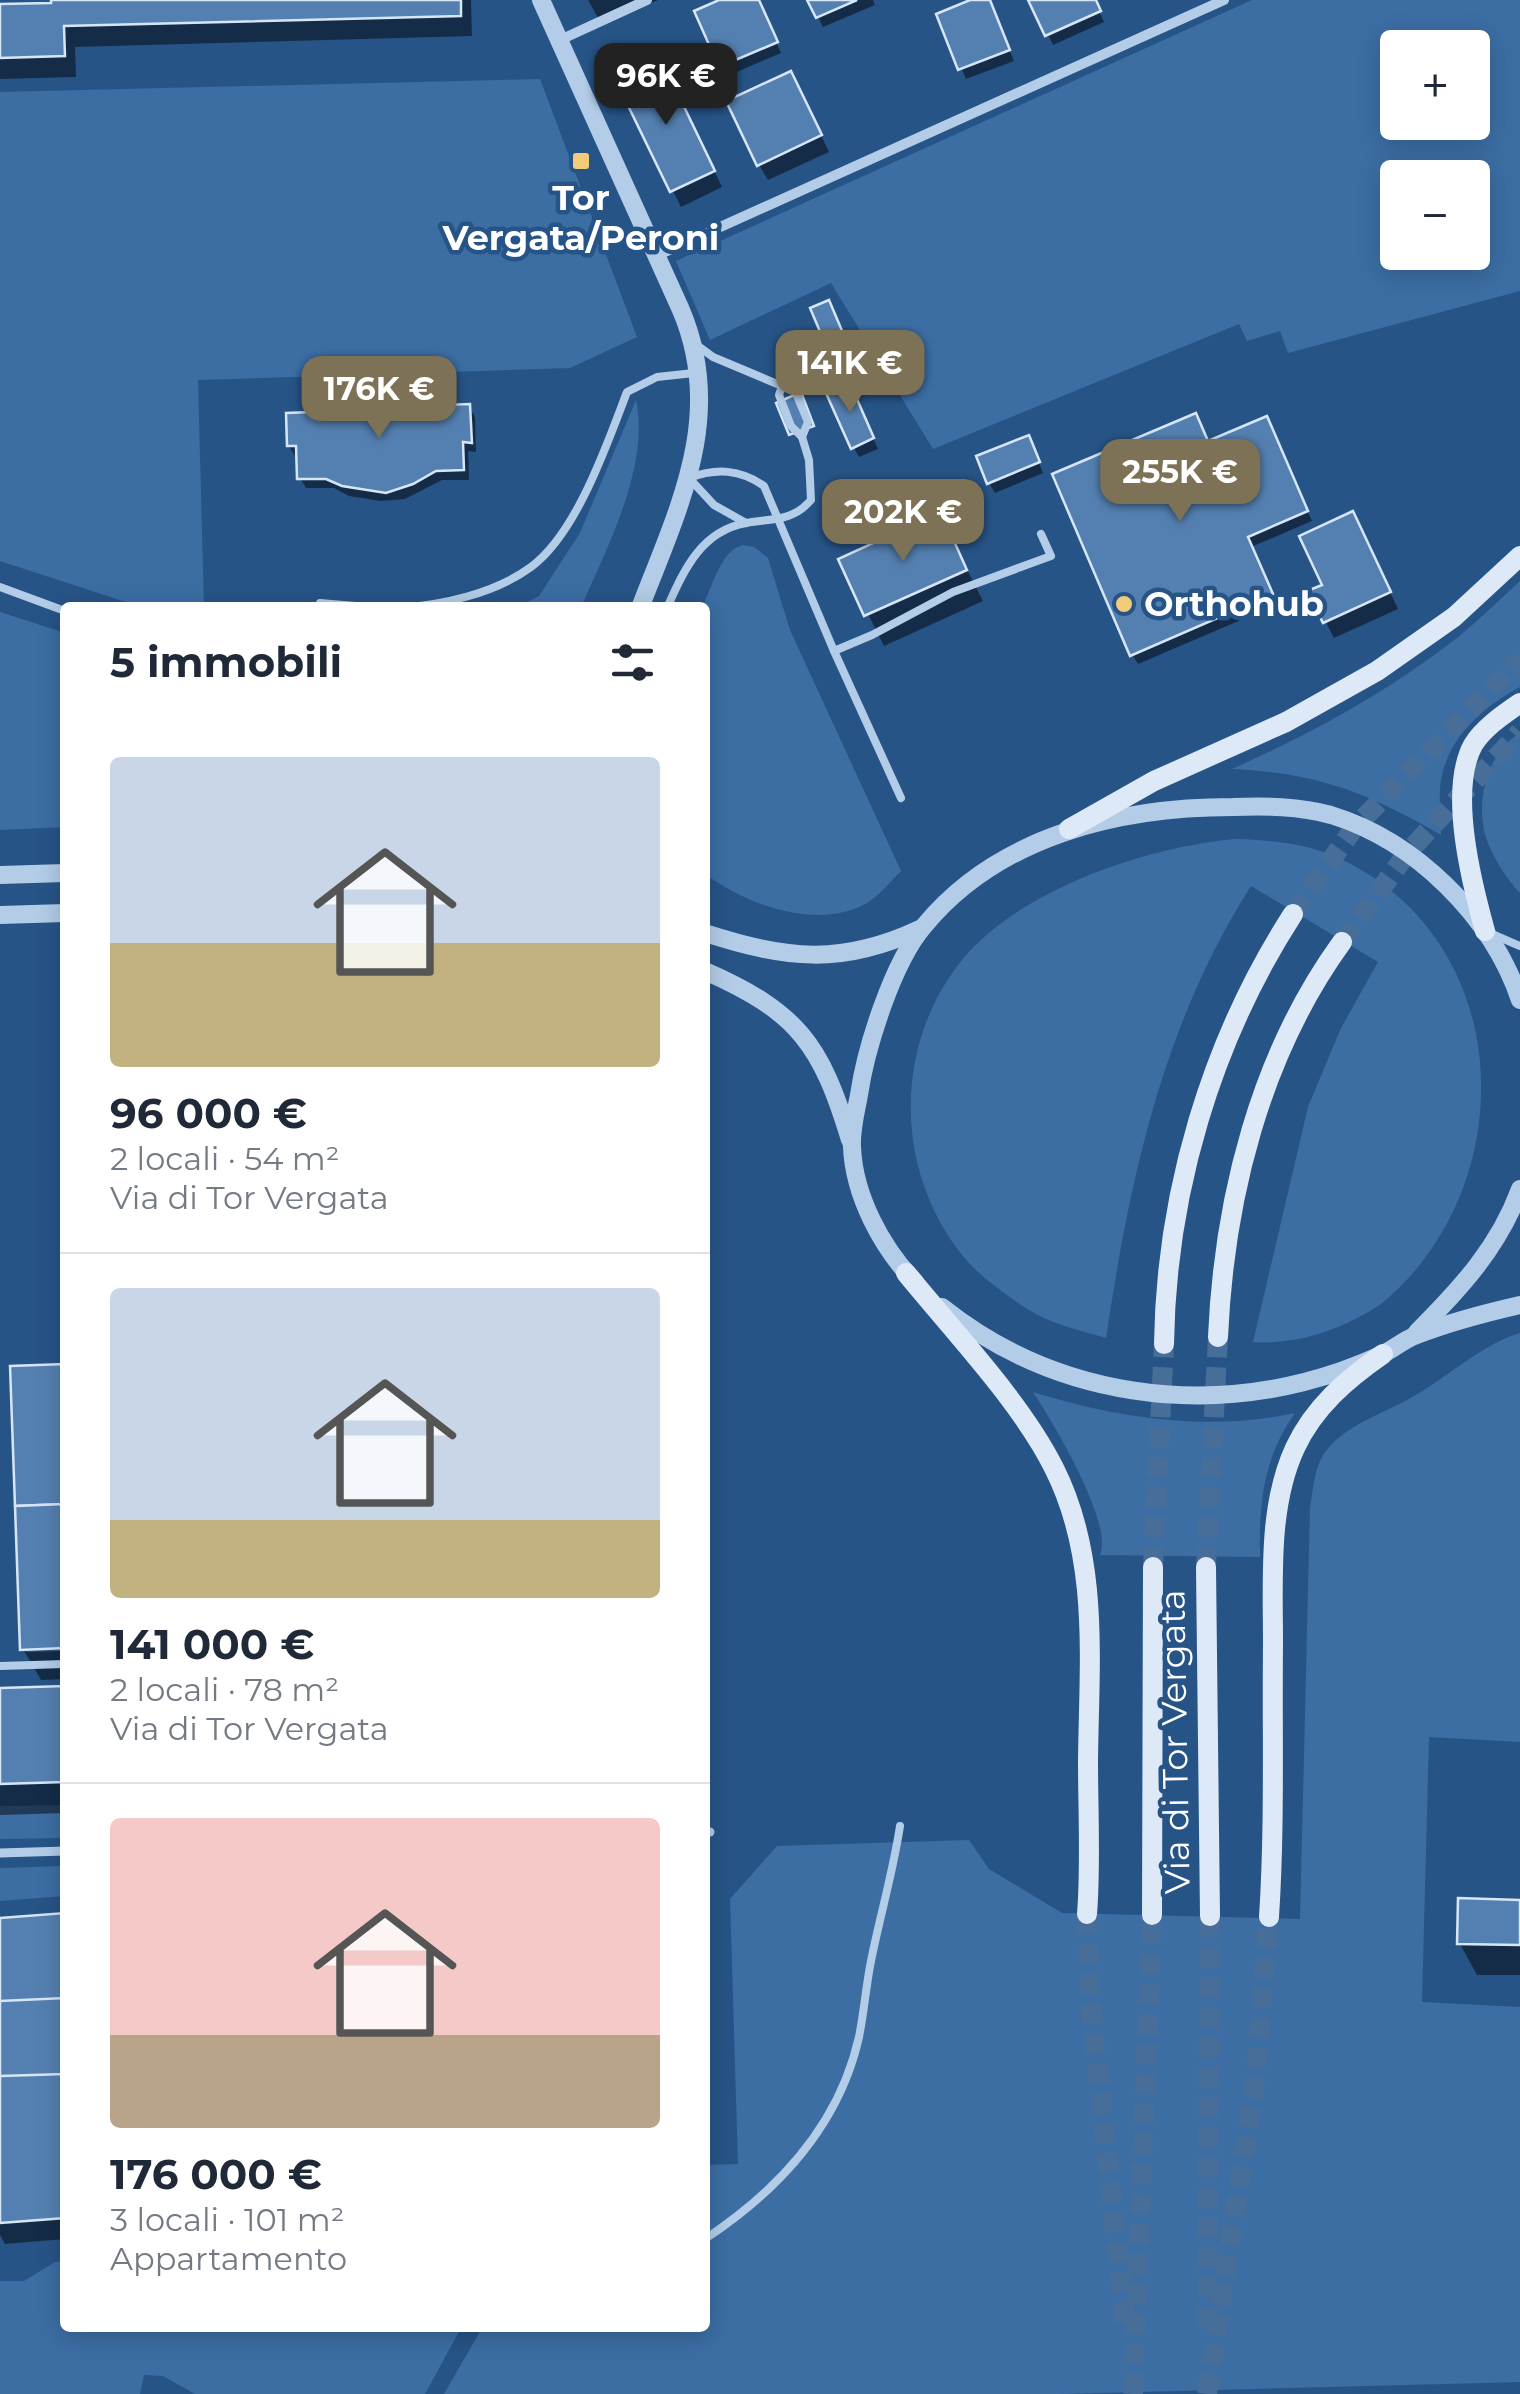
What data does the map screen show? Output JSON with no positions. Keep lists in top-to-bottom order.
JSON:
{
  "streets": {
    "main road": ["Via di Tor Vergata"]
  },
  "places": {
    "transit": ["Tor Vergata/Peroni"],
    "other": ["Orthohub"]
  },
  "page": {
    "map_buttons": ["+", "−"],
    "price": [
      "96K €",
      "141K €",
      "176K €",
      "255K €",
      "202K €"
    ],
    "heading": "5 immobili",
    "list": [
      {
        "name": "96 000 €",
        "note": "2 locali · 54 m² · Via di Tor Vergata"
      },
      {
        "name": "141 000 €",
        "note": "2 locali · 78 m² · Via di Tor Vergata"
      },
      {
        "name": "176 000 €",
        "note": "3 locali · 101 m² · Appartamento"
      }
    ]
  }
}
